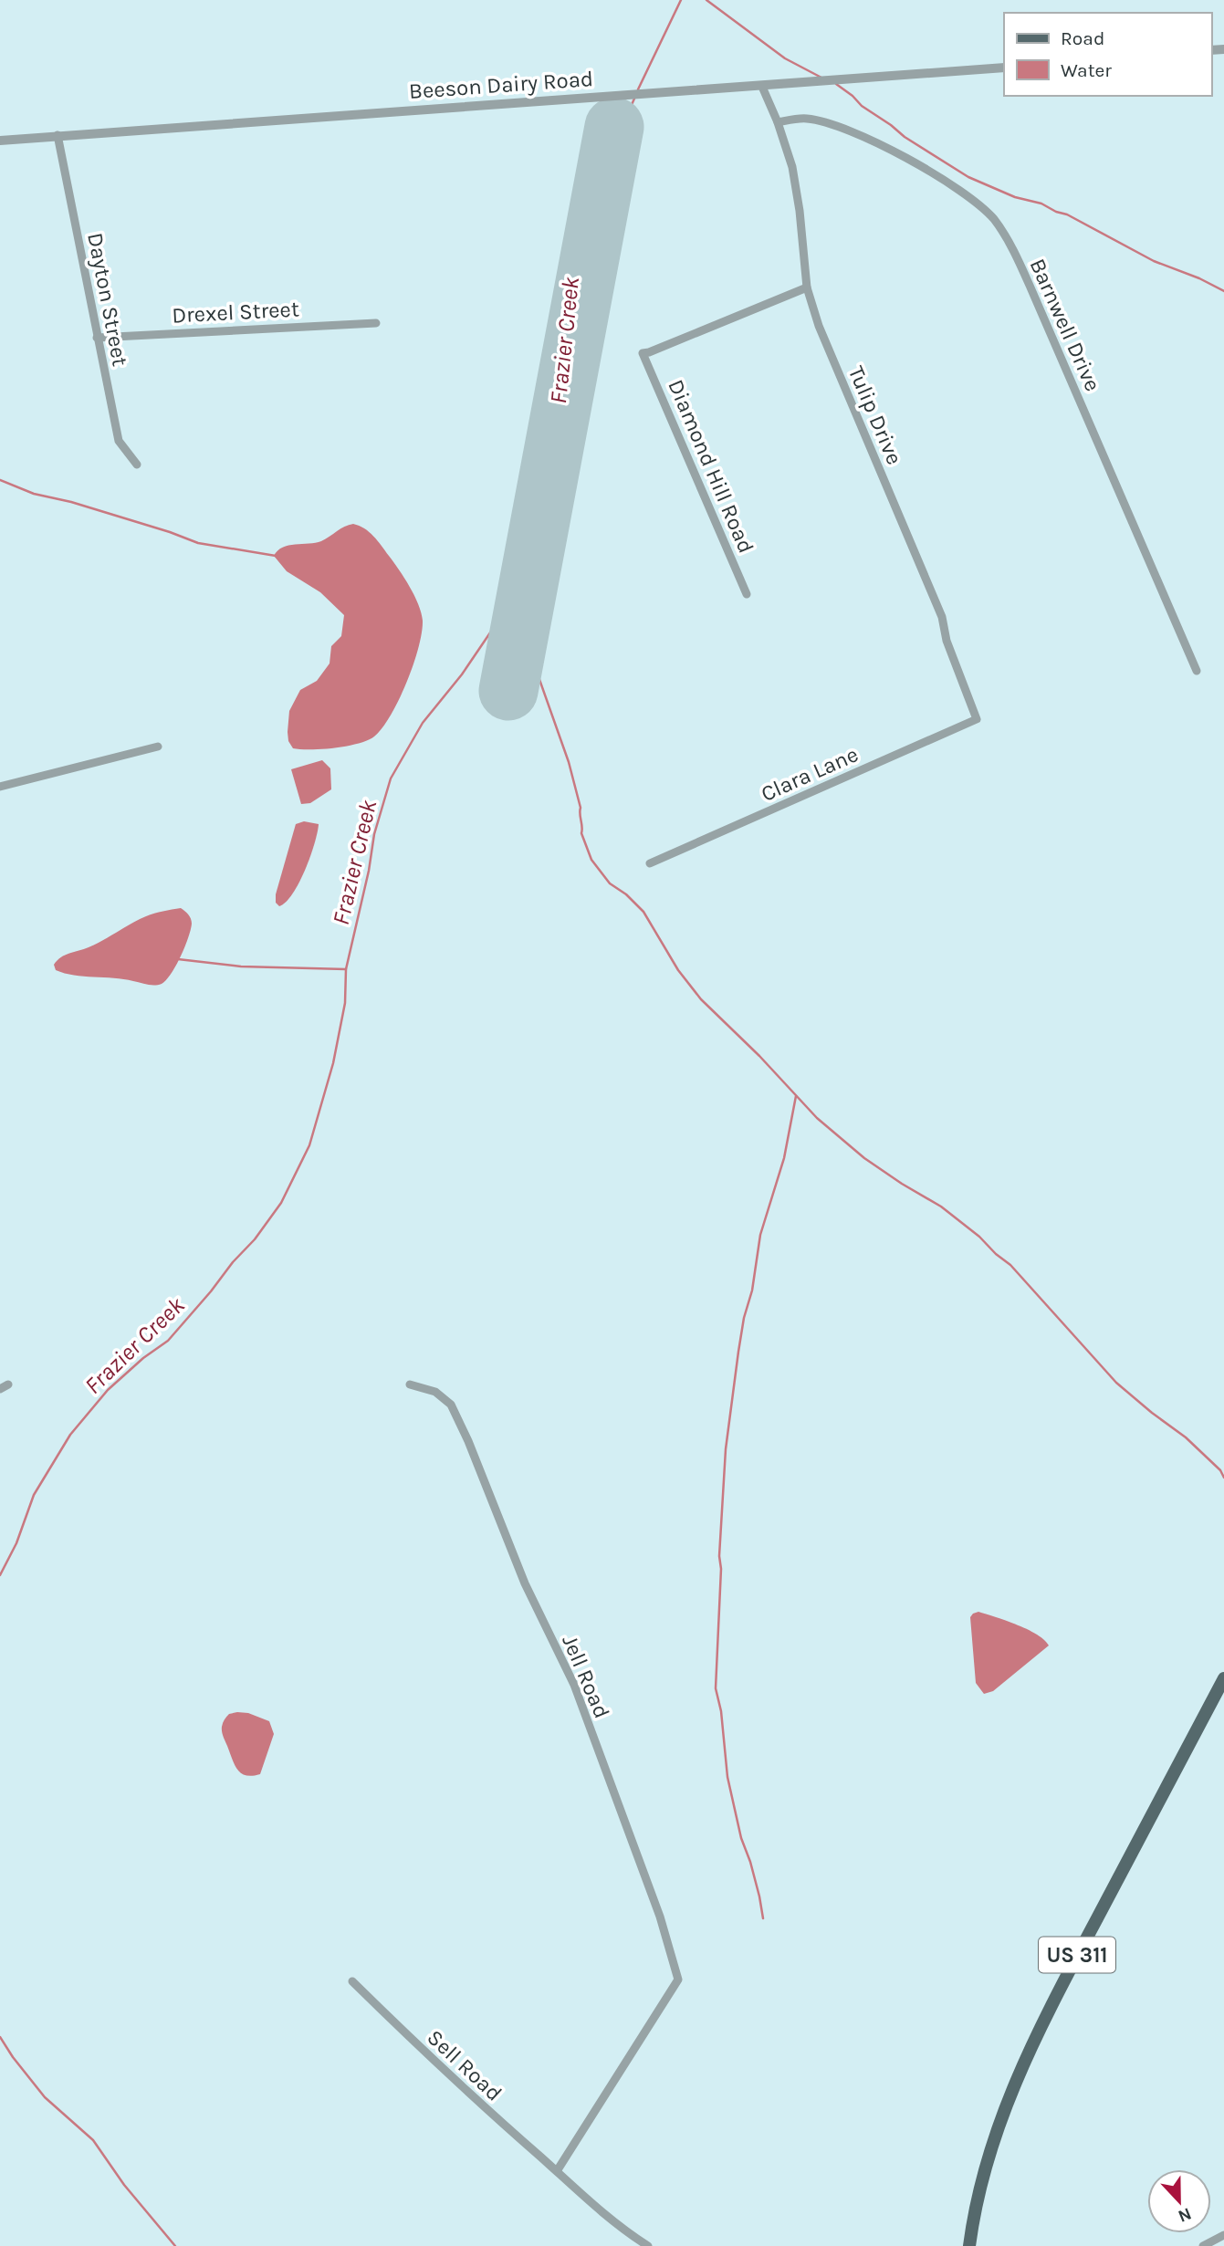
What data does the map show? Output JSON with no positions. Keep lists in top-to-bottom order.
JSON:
{
  "streets": {
    "main road": ["US 311"],
    "street": [
      "Beeson Dairy Road",
      "Dayton Street",
      "Drexel Street",
      "Barnwell Drive",
      "Tulip Drive",
      "Diamond Hill Road",
      "Clara Lane",
      "Jell Road",
      "Sell Road"
    ]
  },
  "crossings": [
    ["Beeson Dairy Road", "Dayton Street"],
    ["Beeson Dairy Road", "Tulip Drive"],
    ["Dayton Street", "Drexel Street"],
    ["Barnwell Drive", "Tulip Drive"],
    ["Tulip Drive", "Diamond Hill Road"],
    ["Tulip Drive", "Clara Lane"],
    ["Jell Road", "Sell Road"]
  ],
  "water": ["Frazier Creek"],
  "legend": ["Road", "Water"],
  "north": "bottom"
}
